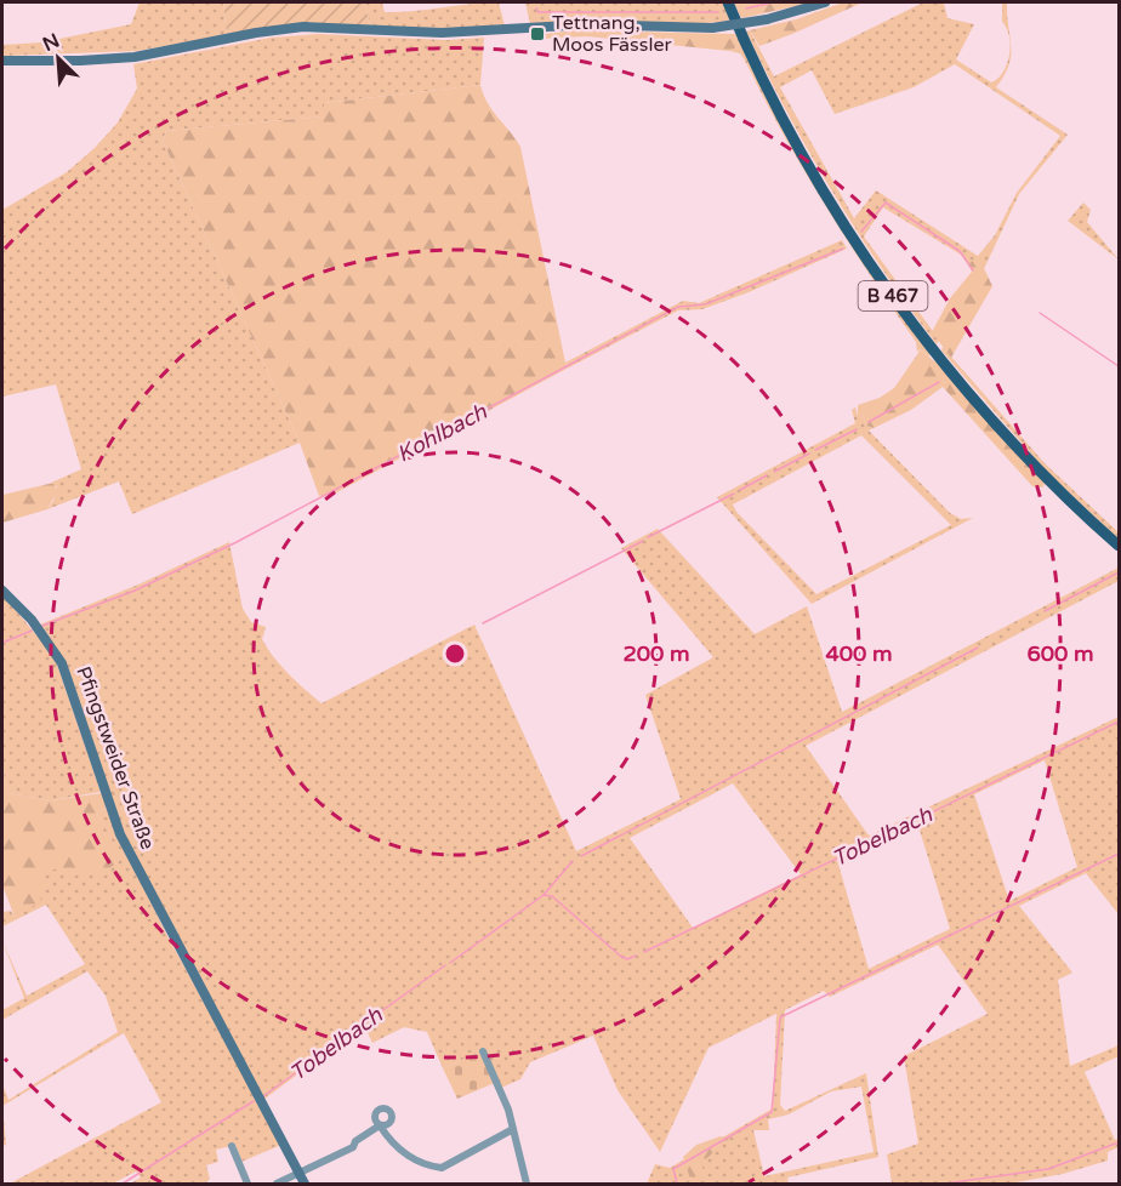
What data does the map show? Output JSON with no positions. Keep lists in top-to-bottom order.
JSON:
{
  "streets": {
    "main road": ["B 467"],
    "street": ["Pfingstweider Straße"]
  },
  "water": ["Kohlbach", "Tobelbach"],
  "places": {
    "transit": ["Tettnang, Moos Fässler"]
  },
  "north": "top left",
  "rings": ["200 m", "400 m", "600 m"]
}
